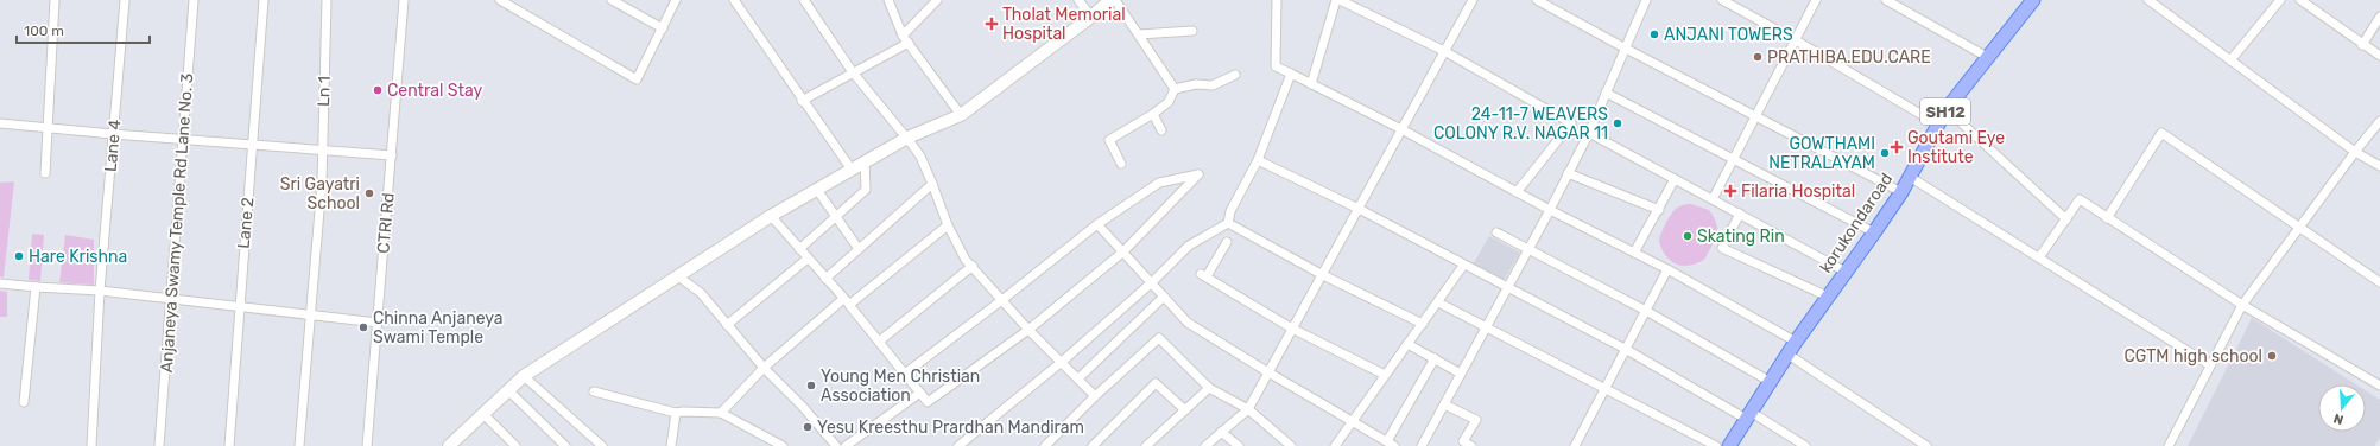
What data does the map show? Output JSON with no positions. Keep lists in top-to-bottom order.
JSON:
{
  "streets": {
    "main road": ["SH12", "korukondaroad"],
    "street": [
      "Ln 1",
      "Lane 4",
      "Anjaneya Swamy Temple Rd Lane No. 3",
      "Lane 2",
      "CTRI Rd"
    ]
  },
  "places": {
    "health": ["Tholat Memorial Hospital", "Goutami Eye Institute", "Filaria Hospital"],
    "other": [
      "ANJANI TOWERS",
      "PRATHIBA.EDU.CARE",
      "Central Stay",
      "24-11-7 WEAVERS COLONY R.V. NAGAR 11",
      "GOWTHAMI NETRALAYAM",
      "Sri Gayatri School",
      "Skating Rin",
      "Hare Krishna",
      "Chinna Anjaneya Swami Temple",
      "CGTM high school",
      "Young Men Christian Association",
      "Yesu Kreesthu Prardhan Mandiram"
    ]
  },
  "scale_bar": "100 m",
  "north": "bottom"
}
